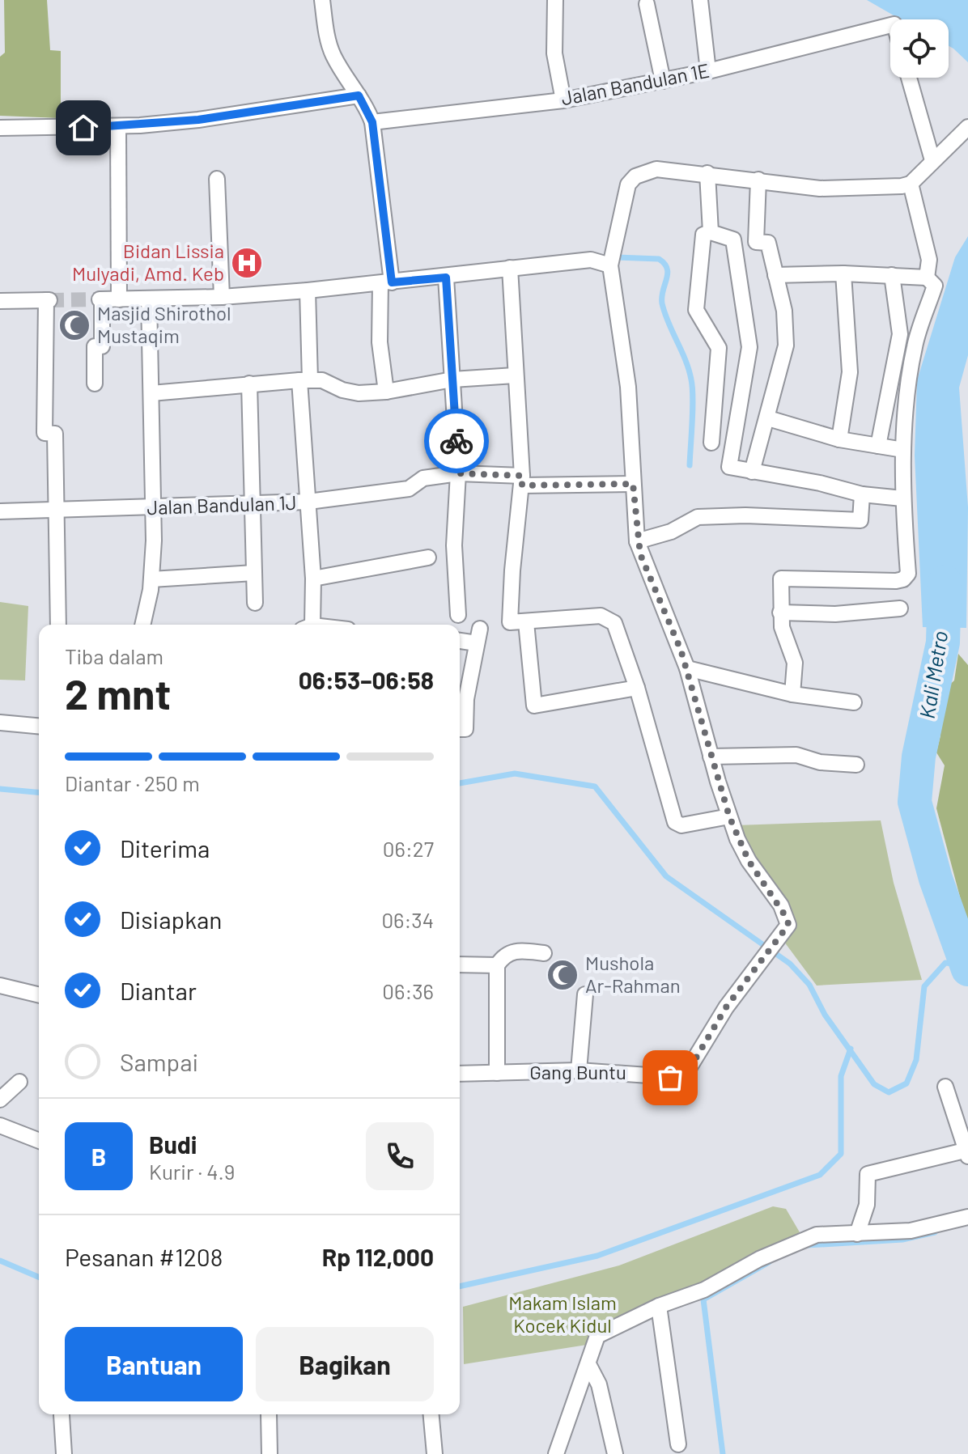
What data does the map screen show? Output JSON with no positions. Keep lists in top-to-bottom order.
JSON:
{
  "streets": {
    "street": ["Jalan Bandulan 1E", "Jalan Bandulan 1J", "Gang Buntu"]
  },
  "water": ["Kali Metro"],
  "parks": ["Makam Islam Kocek Kidul"],
  "places": {
    "hospital": ["Bidan Lissia Mulyadi, Amd. Keb"],
    "mosque": ["Masjid Shirothol Mustaqim", "Mushola Ar-Rahman"]
  },
  "page": {
    "heading": ["2 mnt", "Tiba dalam", "06:53–06:58"],
    "panel": [
      "Budi",
      "Kurir · 4.9",
      "Pesanan #1208",
      "Rp 112,000"
    ],
    "bar": "Diantar · 250 m",
    "list": [
      ["Diterima", "06:27"],
      ["Disiapkan", "06:34"],
      ["Diantar", "06:36"],
      "Sampai"
    ],
    "round": "B",
    "buttons": ["Bantuan", "Bagikan"]
  }
}
